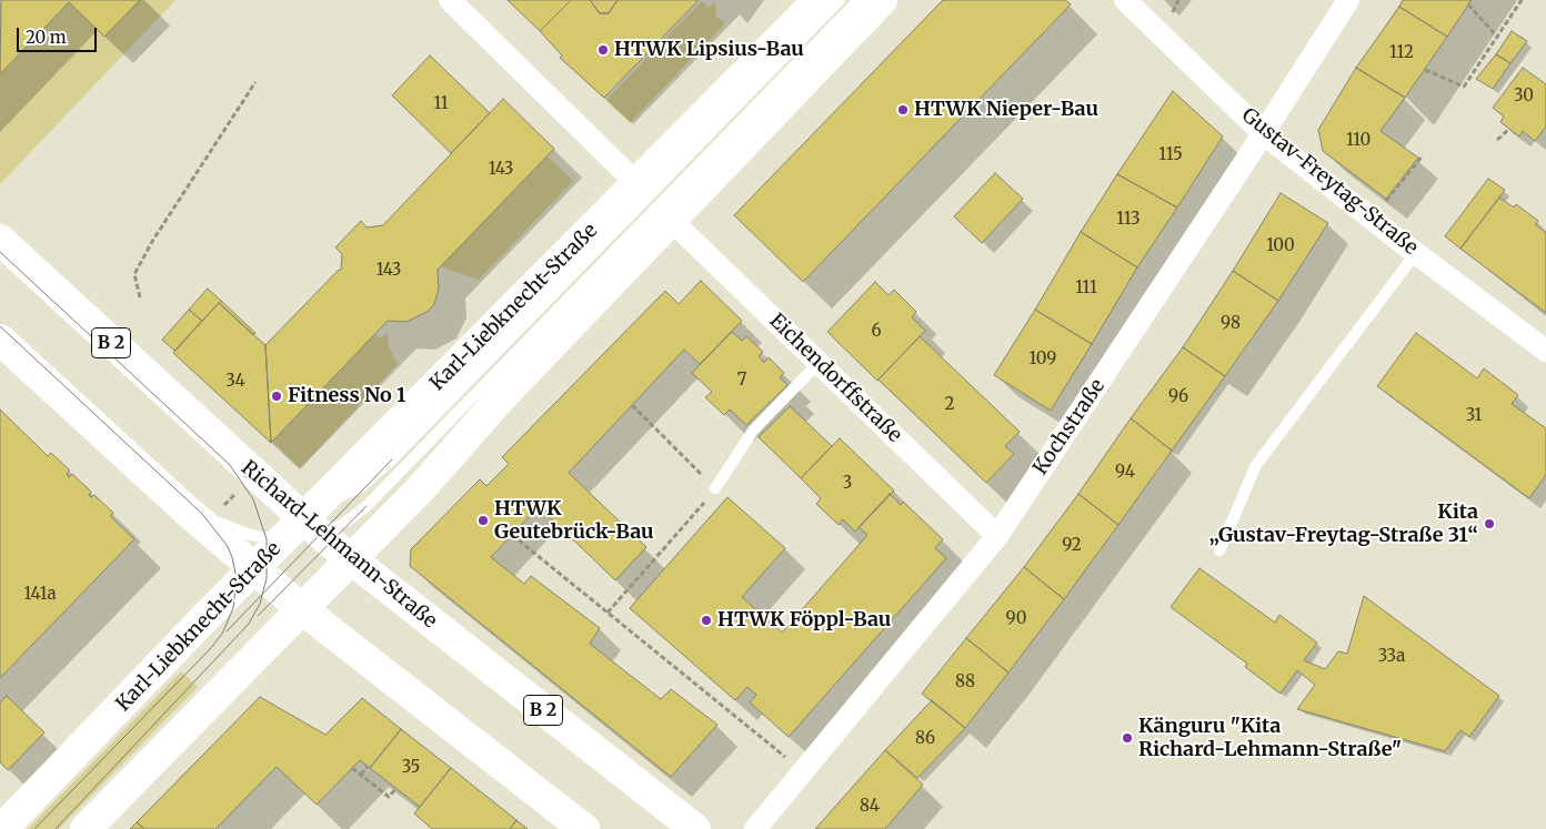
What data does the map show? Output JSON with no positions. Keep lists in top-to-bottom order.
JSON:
{
  "streets": {
    "main road": ["Karl-Liebknecht-Straße", "B 2", "Richard-Lehmann-Straße"],
    "street": ["Gustav-Freytag-Straße", "Eichendorffstraße", "Kochstraße"]
  },
  "crossings": [
    ["Gustav-Freytag-Straße", "Kochstraße"],
    ["Karl-Liebknecht-Straße", "Richard-Lehmann-Straße"],
    ["Eichendorffstraße", "Kochstraße"]
  ],
  "places": [
    "HTWK Lipsius-Bau",
    "HTWK Nieper-Bau",
    "Fitness No 1",
    "HTWK Geutebrück-Bau",
    "Kita „Gustav-Freytag-Straße 31“",
    "HTWK Föppl-Bau",
    "Känguru \"Kita Richard-Lehmann-Straße\""
  ],
  "house_numbers": [
    "112",
    "30",
    "11",
    "110",
    "115",
    "143",
    "113",
    "100",
    "143",
    "111",
    "98",
    "6",
    "109",
    "7",
    "34",
    "96",
    "2",
    "31",
    "94",
    "3",
    "92",
    "141a",
    "90",
    "33a",
    "88",
    "86",
    "35",
    "84"
  ],
  "scale_bar": "20 m"
}
